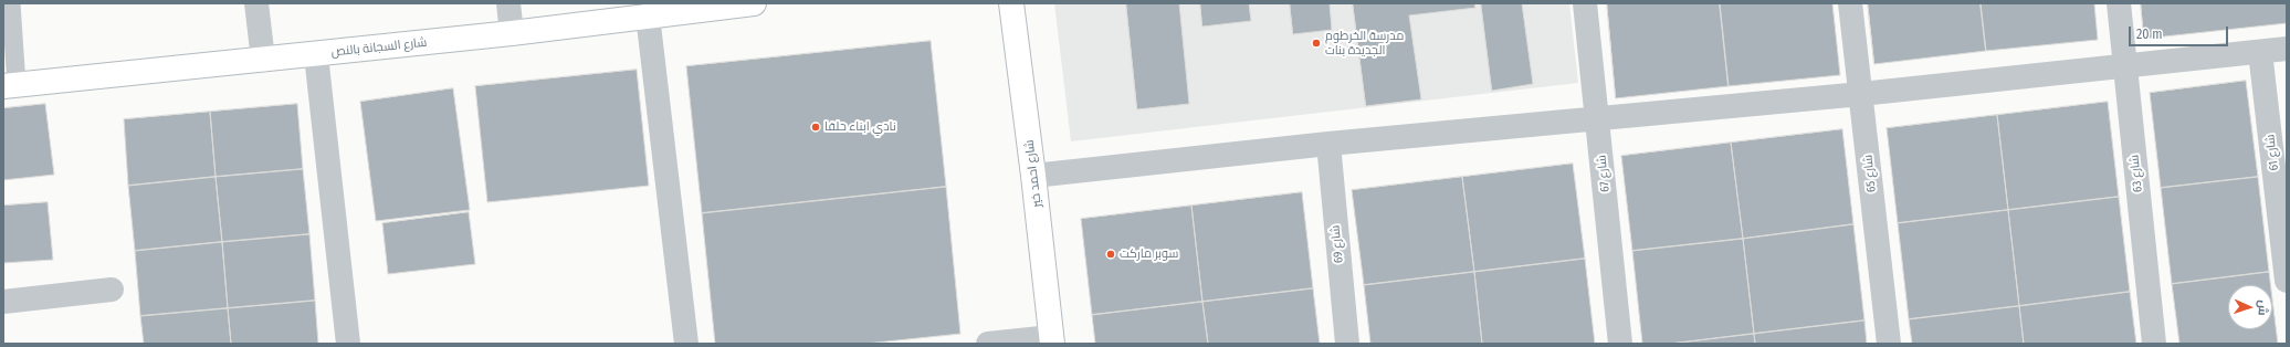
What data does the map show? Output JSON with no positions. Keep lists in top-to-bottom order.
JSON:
{
  "streets": {
    "street": [
      "شارع السجانة بالنص",
      "شارع 61",
      "شارع احمد خير",
      "شارع 67",
      "شارع 65",
      "شارع 63",
      "شارع 69"
    ]
  },
  "places": ["مدرسة الخرطوم الجديدة بنات", "نادي ابناء حلفا", "سوبر ماركت"],
  "scale_bar": "20 m",
  "north": "right"
}
